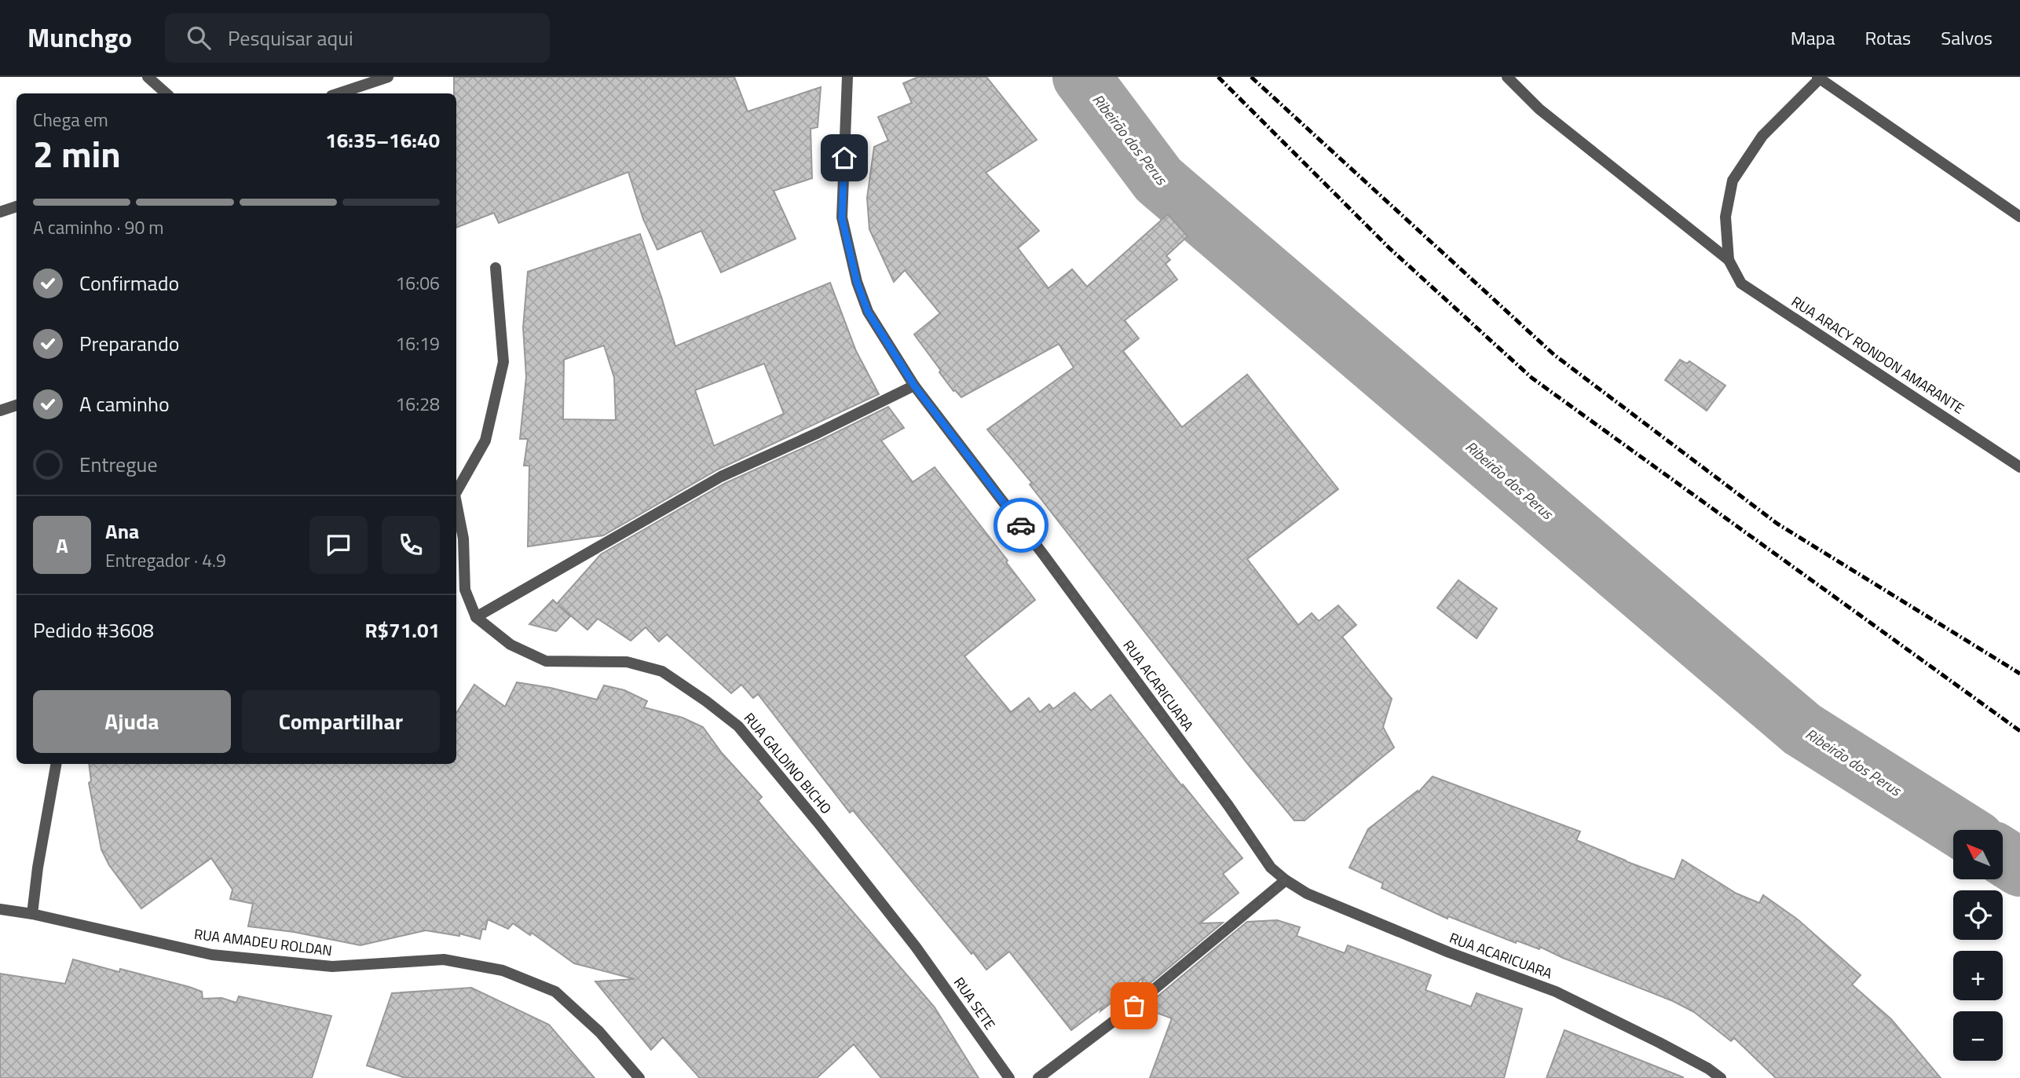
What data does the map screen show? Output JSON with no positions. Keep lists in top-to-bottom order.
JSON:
{
  "streets": {
    "street": [
      "RUA ARACY RONDON AMARANTE",
      "RUA ACARICUARA",
      "RUA GALDINO BICHO",
      "RUA AMADEU ROLDAN",
      "RUA SETE"
    ]
  },
  "crossings": [
    ["RUA GALDINO BICHO", "RUA SETE"]
  ],
  "water": ["Ribeirão dos Perus"],
  "north": "top left",
  "page": {
    "header": "Munchgo",
    "search": "Pesquisar aqui",
    "nav": ["Mapa", "Rotas", "Salvos"],
    "heading": ["2 min", "Chega em", "16:35–16:40"],
    "panel": [
      "Ana",
      "Entregador · 4.9",
      "Pedido #3608",
      "R$71.01"
    ],
    "bar": "A caminho · 90 m",
    "list": [
      ["Confirmado", "16:06"],
      ["Preparando", "16:19"],
      ["A caminho", "16:28"],
      "Entregue"
    ],
    "round": "A",
    "buttons": ["Ajuda", "Compartilhar"],
    "map_buttons": ["+", "−"]
  }
}
